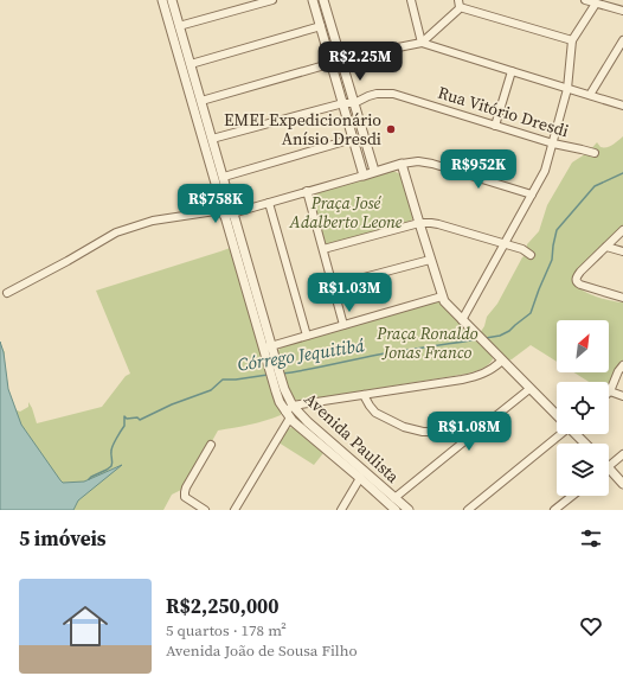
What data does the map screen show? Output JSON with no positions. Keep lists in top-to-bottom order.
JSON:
{
  "streets": {
    "street": ["Rua Vitório Dresdi", "Avenida Paulista"]
  },
  "crossings": [
    ["Rua Vitório Dresdi", "Avenida Paulista"]
  ],
  "water": ["Córrego Jequitibá"],
  "parks": ["Praça José Adalberto Leone", "Praça Ronaldo Jonas Franco"],
  "places": ["EMEI Expedicionário Anísio Dresdi"],
  "north": "top right",
  "page": {
    "price": [
      "R$2.25M",
      "R$952K",
      "R$758K",
      "R$1.03M",
      "R$1.08M"
    ],
    "heading": "5 imóveis",
    "list": [
      {
        "name": "R$2,250,000",
        "note": "5 quartos · 178 m² · Avenida João de Sousa Filho"
      }
    ]
  }
}
